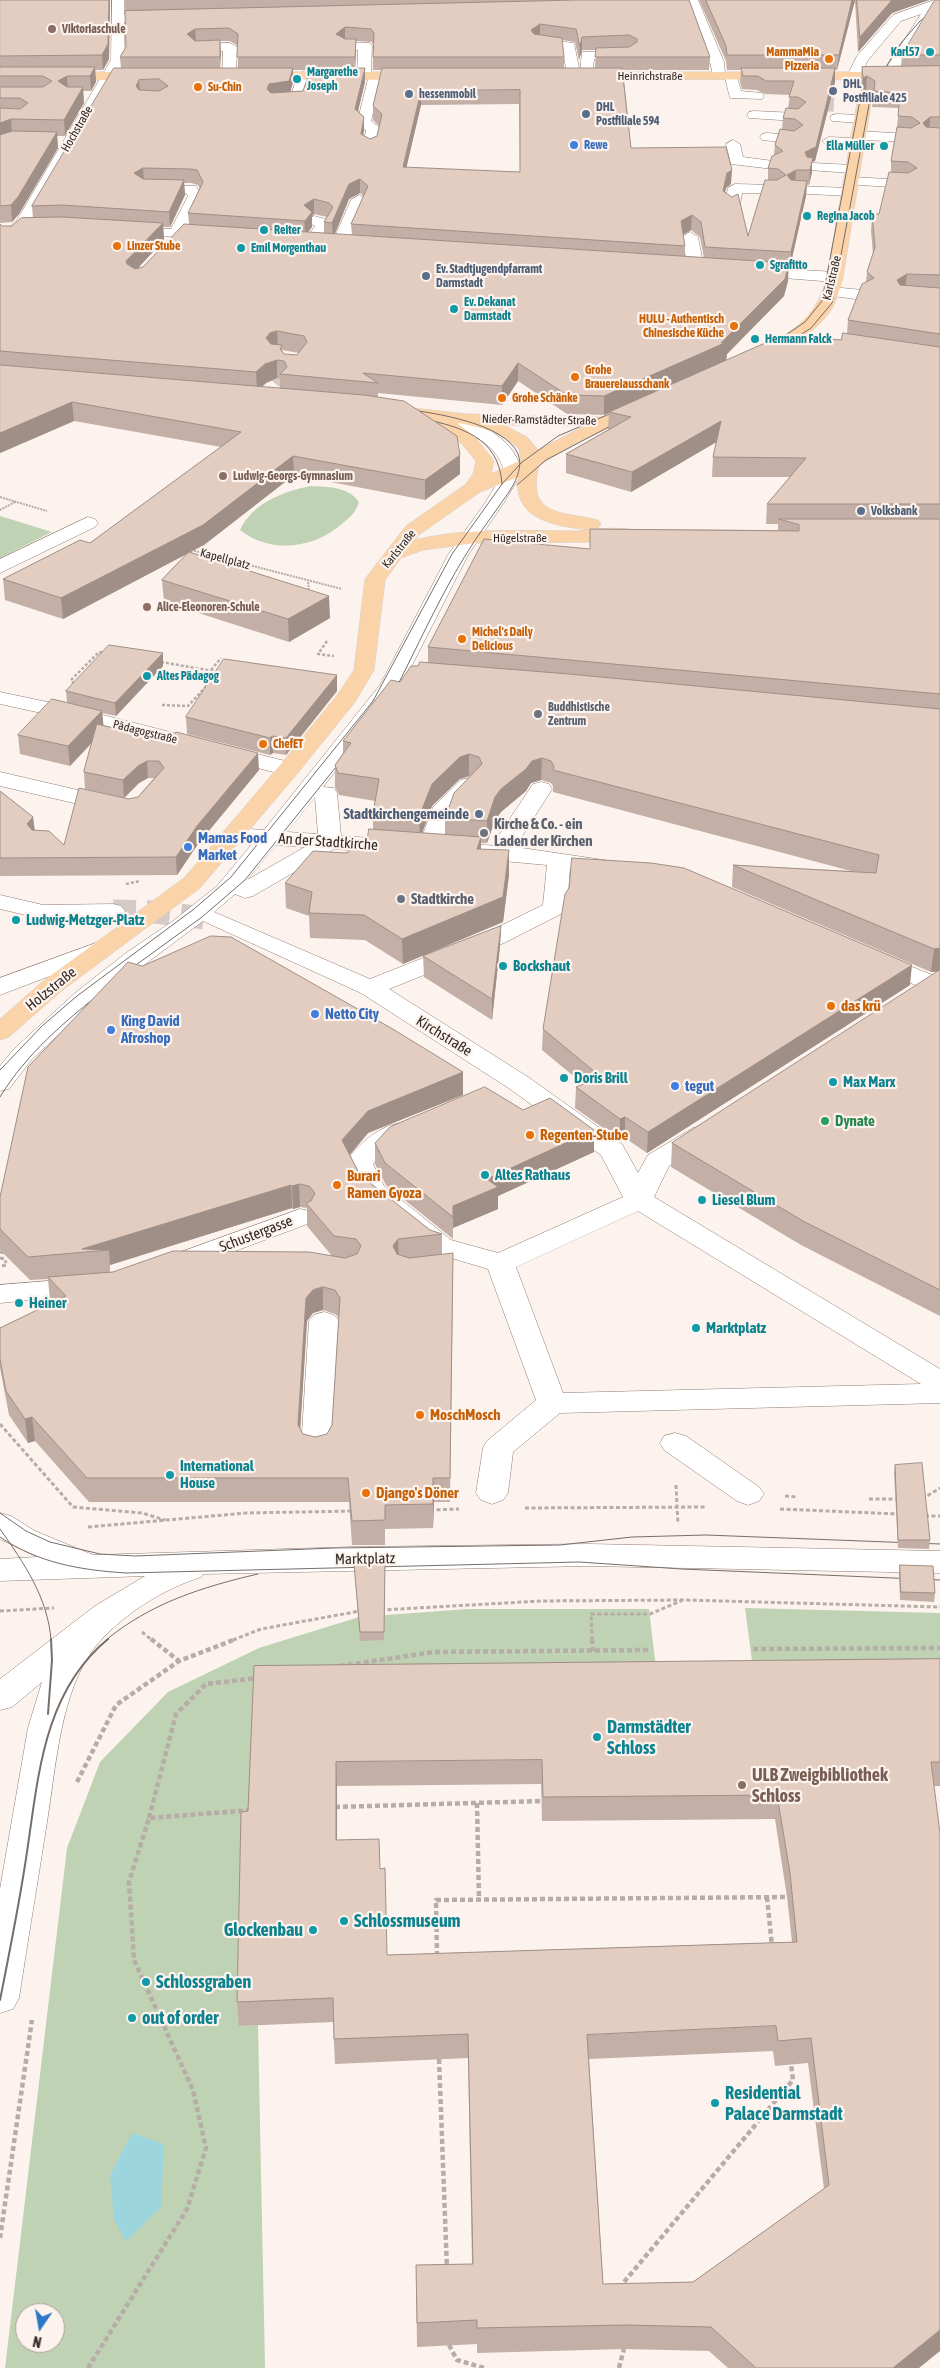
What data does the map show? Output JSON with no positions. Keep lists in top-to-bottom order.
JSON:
{
  "streets": {
    "main road": [
      "Heinrichstraße",
      "Karlstraße",
      "Nieder-Ramstädter Straße",
      "Hügelstraße",
      "Holzstraße"
    ],
    "street": [
      "Hochstraße",
      "Pädagogstraße",
      "An der Stadtkirche",
      "Kirchstraße",
      "Schustergasse",
      "Marktplatz"
    ],
    "path": ["Kapellplatz"]
  },
  "crossings": [
    ["Karlstraße", "Nieder-Ramstädter Straße"],
    ["Karlstraße", "Hügelstraße"],
    ["Nieder-Ramstädter Straße", "Hügelstraße"],
    ["An der Stadtkirche", "Holzstraße"]
  ],
  "places": [
    "Viktoriaschule",
    "Karl57",
    "MammaMia Pizzeria",
    "Margarethe Joseph",
    "Su-Chin",
    "DHL Postfiliale 425",
    "hessenmobil",
    "DHL Postfiliale 594",
    "Rewe",
    "Ella Müller",
    "Regina Jacob",
    "Reiter",
    "Linzer Stube",
    "Emil Morgenthau",
    "Sgrafitto",
    "Ev. Stadtjugendpfarramt Darmstadt",
    "Ev. Dekanat Darmstadt",
    "HULU - Authentisch Chinesische Küche",
    "Hermann Falck",
    "Grohe Brauereiausschank",
    "Grohe Schänke",
    "Ludwig-Georgs-Gymnasium",
    "Volksbank",
    "Alice-Eleonoren-Schule",
    "Michel's Daily Delicious",
    "Altes Pädagog",
    "Buddhistische Zentrum",
    "ChefET",
    "Stadtkirchengemeinde",
    "Kirche & Co. - ein Laden der Kirchen",
    "Mamas Food Market",
    "Stadtkirche",
    "Ludwig-Metzger-Platz",
    "Bockshaut",
    "das krü",
    "Netto City",
    "King David Afroshop",
    "Doris Brill",
    "Max Marx",
    "tegut",
    "Dynate",
    "Regenten-Stube",
    "Altes Rathaus",
    "Burari Ramen Gyoza",
    "Liesel Blum",
    "Heiner",
    "Marktplatz",
    "MoschMosch",
    "International House",
    "Django's Döner",
    "Darmstädter Schloss",
    "ULB Zweigbibliothek Schloss",
    "Schlossmuseum",
    "Glockenbau",
    "Schlossgraben",
    "out of order",
    "Residential Palace Darmstadt"
  ],
  "north": "bottom"
}
